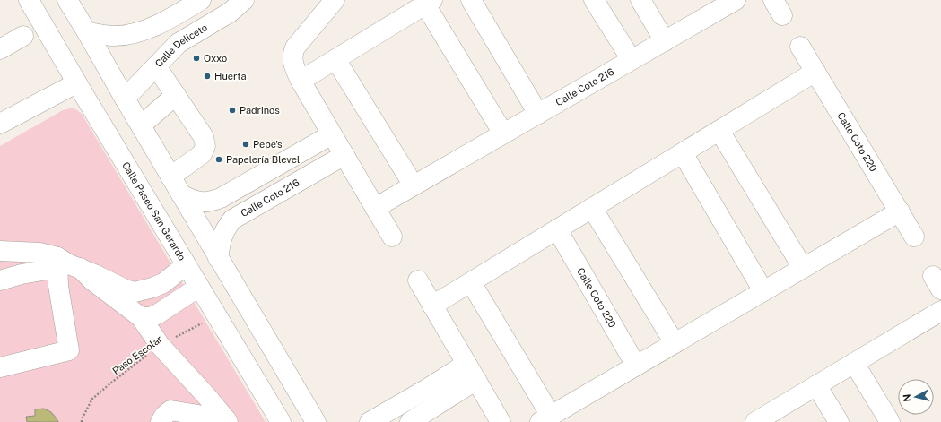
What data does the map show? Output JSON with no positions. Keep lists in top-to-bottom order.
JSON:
{
  "streets": {
    "street": [
      "Calle Deliceto",
      "Calle Coto 216",
      "Calle Coto 220",
      "Calle Paseo San Gerardo"
    ],
    "path": ["Paso Escolar"]
  },
  "crossings": [
    ["Calle Paseo San Gerardo", "Paso Escolar"]
  ],
  "places": [
    "Oxxo",
    "Huerta",
    "Padrinos",
    "Pepe's",
    "Papelería Blevel"
  ],
  "north": "left"
}
